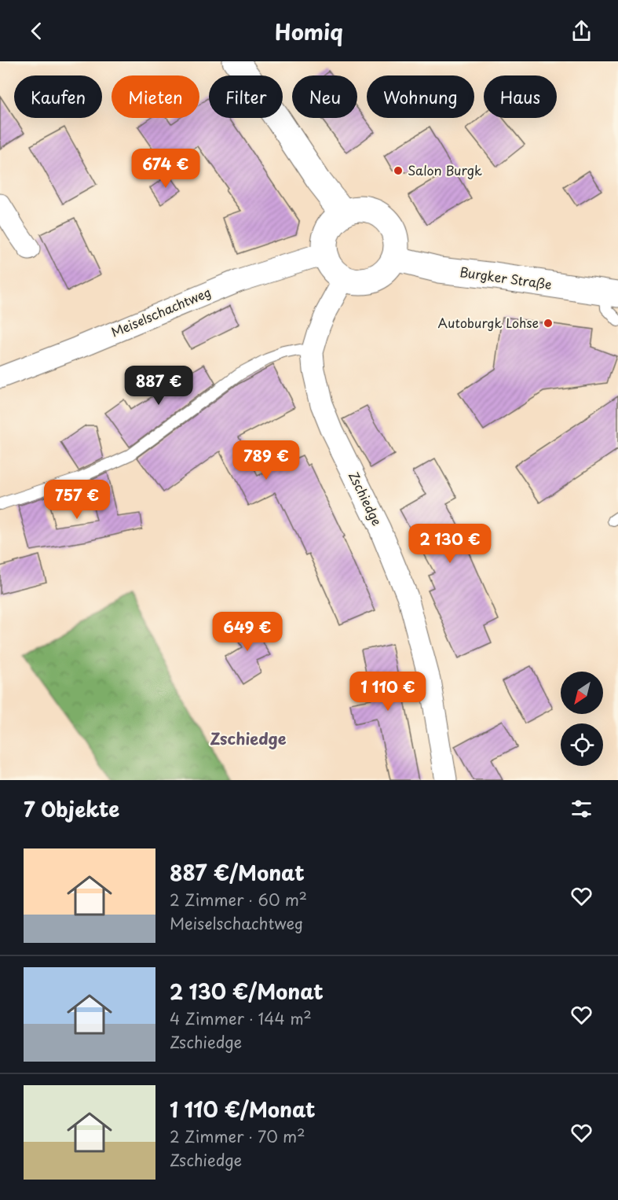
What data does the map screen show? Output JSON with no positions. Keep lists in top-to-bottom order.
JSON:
{
  "streets": {
    "main road": ["Burgker Straße"],
    "street": ["Meiselschachtweg", "Zschiedge"]
  },
  "crossings": [
    ["Burgker Straße", "Meiselschachtweg"],
    ["Burgker Straße", "Zschiedge"],
    ["Meiselschachtweg", "Zschiedge"]
  ],
  "districts": ["Zschiedge"],
  "places": ["Salon Burgk", "Autoburgk Lohse"],
  "north": "bottom left",
  "page": {
    "header": "Homiq",
    "chip": [
      "Kaufen",
      "Mieten",
      "Filter",
      "Neu",
      "Wohnung",
      "Haus"
    ],
    "price": [
      "674 €",
      "887 €",
      "789 €",
      "757 €",
      "2 130 €",
      "649 €",
      "1 110 €"
    ],
    "heading": "7 Objekte",
    "list": [
      {
        "name": "887 €/Monat",
        "note": "2 Zimmer · 60 m² · Meiselschachtweg"
      },
      {
        "name": "2 130 €/Monat",
        "note": "4 Zimmer · 144 m² · Zschiedge"
      },
      {
        "name": "1 110 €/Monat",
        "note": "2 Zimmer · 70 m² · Zschiedge"
      }
    ]
  }
}
